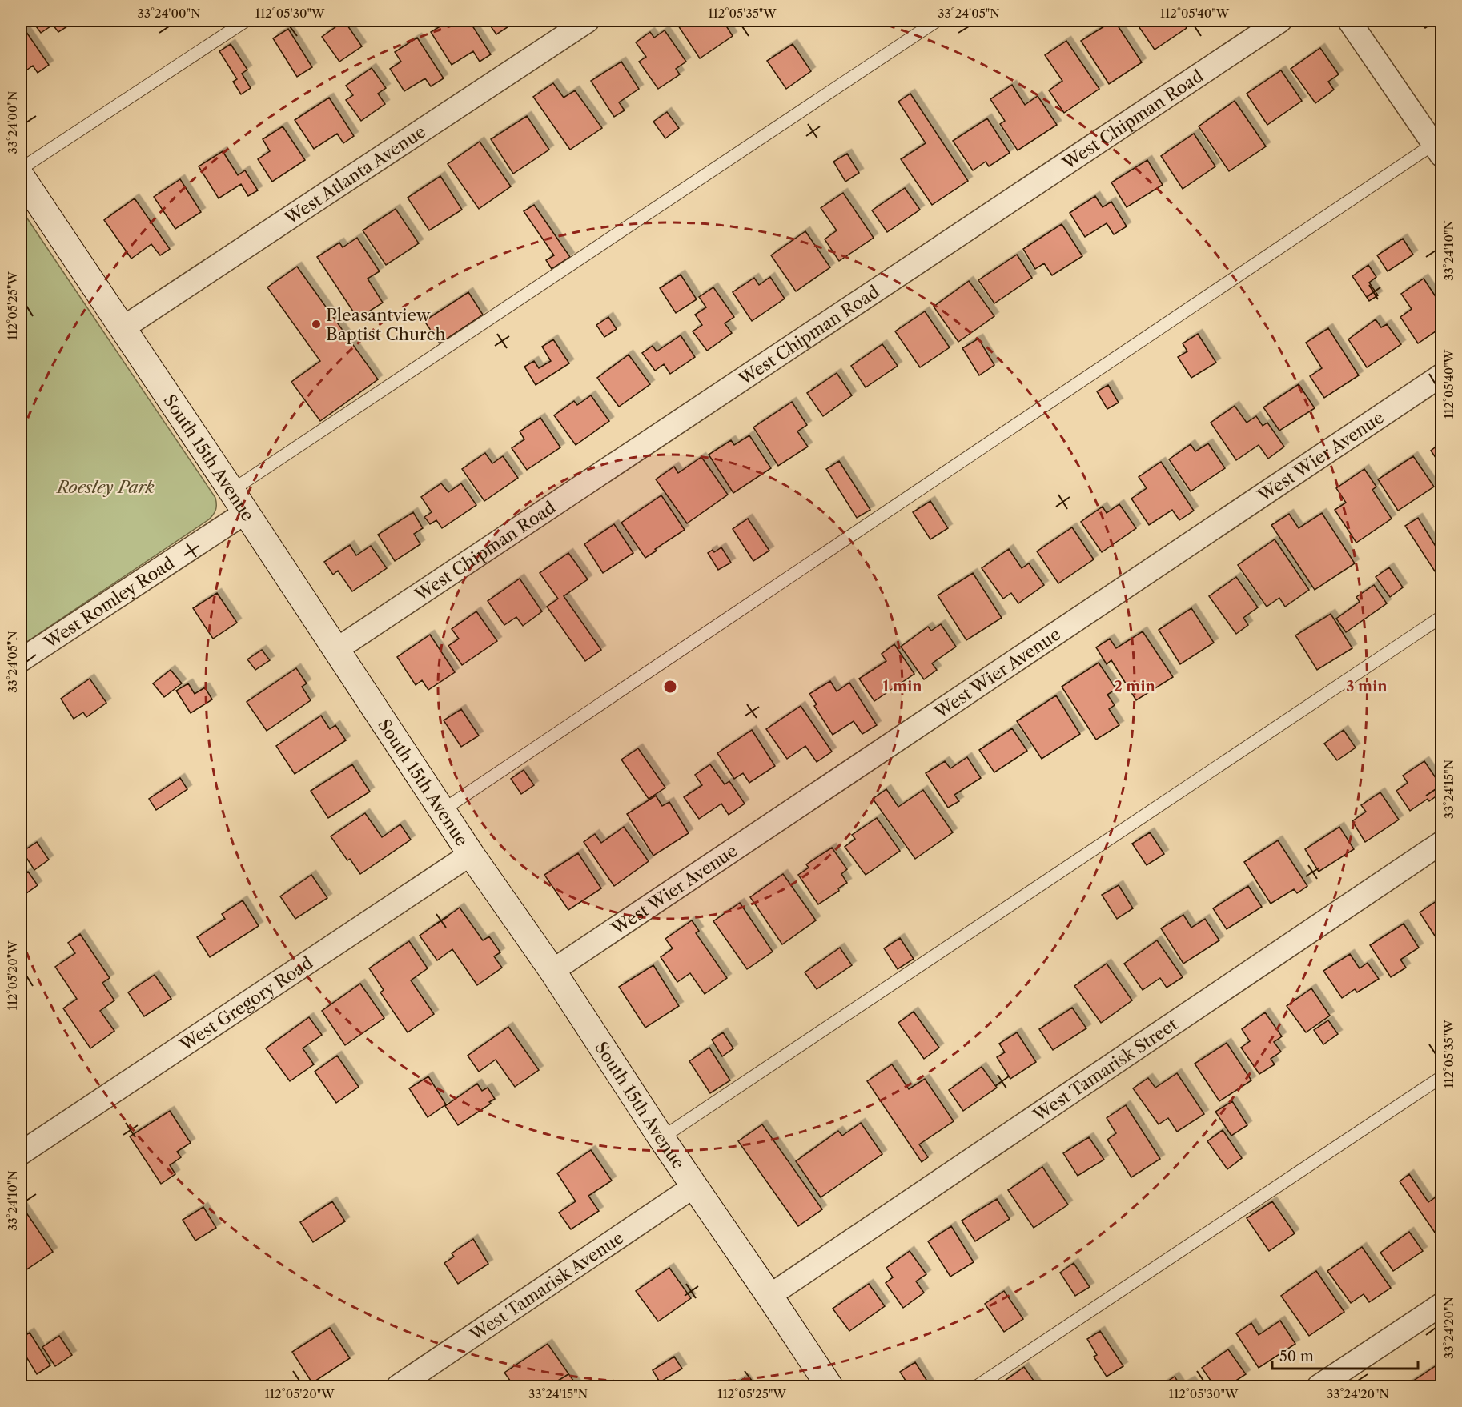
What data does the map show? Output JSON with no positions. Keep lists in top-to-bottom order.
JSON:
{
  "streets": {
    "street": [
      "West Chipman Road",
      "West Atlanta Avenue",
      "West Wier Avenue",
      "South 15th Avenue",
      "West Romley Road",
      "West Gregory Road",
      "West Tamarisk Street",
      "West Tamarisk Avenue"
    ]
  },
  "crossings": [
    ["West Chipman Road", "South 15th Avenue"],
    ["West Atlanta Avenue", "South 15th Avenue"],
    ["West Wier Avenue", "South 15th Avenue"],
    ["South 15th Avenue", "West Romley Road"],
    ["South 15th Avenue", "West Gregory Road"],
    ["South 15th Avenue", "West Tamarisk Street"],
    ["South 15th Avenue", "West Tamarisk Avenue"]
  ],
  "parks": ["Roesley Park"],
  "places": ["Pleasantview Baptist Church"],
  "scale_bar": "50 m",
  "coordinates": [
    "33°24'00\"N",
    "112°05'30\"W",
    "112°05'35\"W",
    "33°24'05\"N",
    "112°05'40\"W",
    "33°24'10\"N",
    "112°05'25\"W",
    "33°24'15\"N",
    "112°05'20\"W",
    "33°24'20\"N"
  ],
  "rings": ["1 min", "2 min", "3 min"]
}
